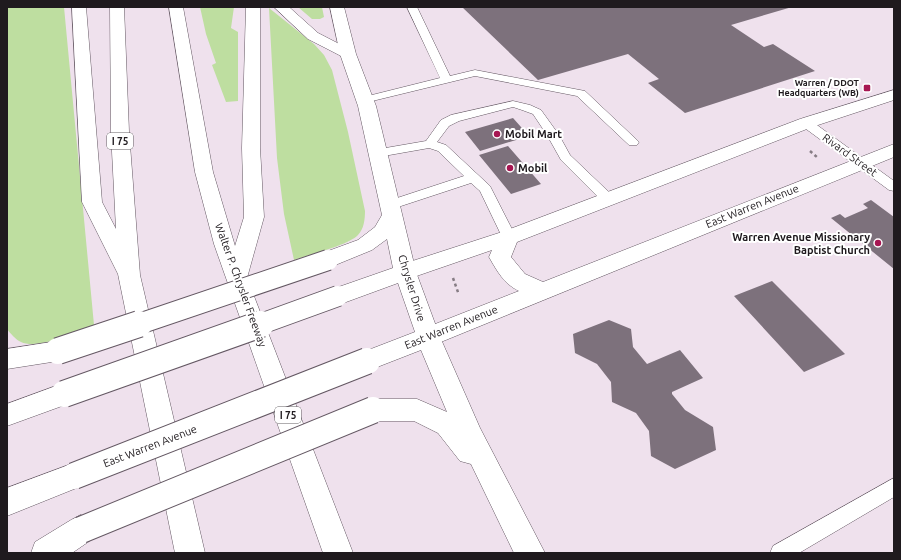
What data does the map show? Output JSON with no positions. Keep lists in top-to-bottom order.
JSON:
{
  "streets": {
    "main road": [
      "I 75",
      "East Warren Avenue",
      "Walter P. Chrysler Freeway",
      "Chrysler Drive"
    ],
    "lane": ["Rivard Street"]
  },
  "crossings": [
    ["Rivard Street", "East Warren Avenue"],
    ["East Warren Avenue", "Chrysler Drive"]
  ],
  "places": {
    "transit": ["Warren / DDOT Headquarters (WB)"],
    "other": ["Mobil Mart", "Mobil", "Warren Avenue Missionary Baptist Church"]
  }
}
